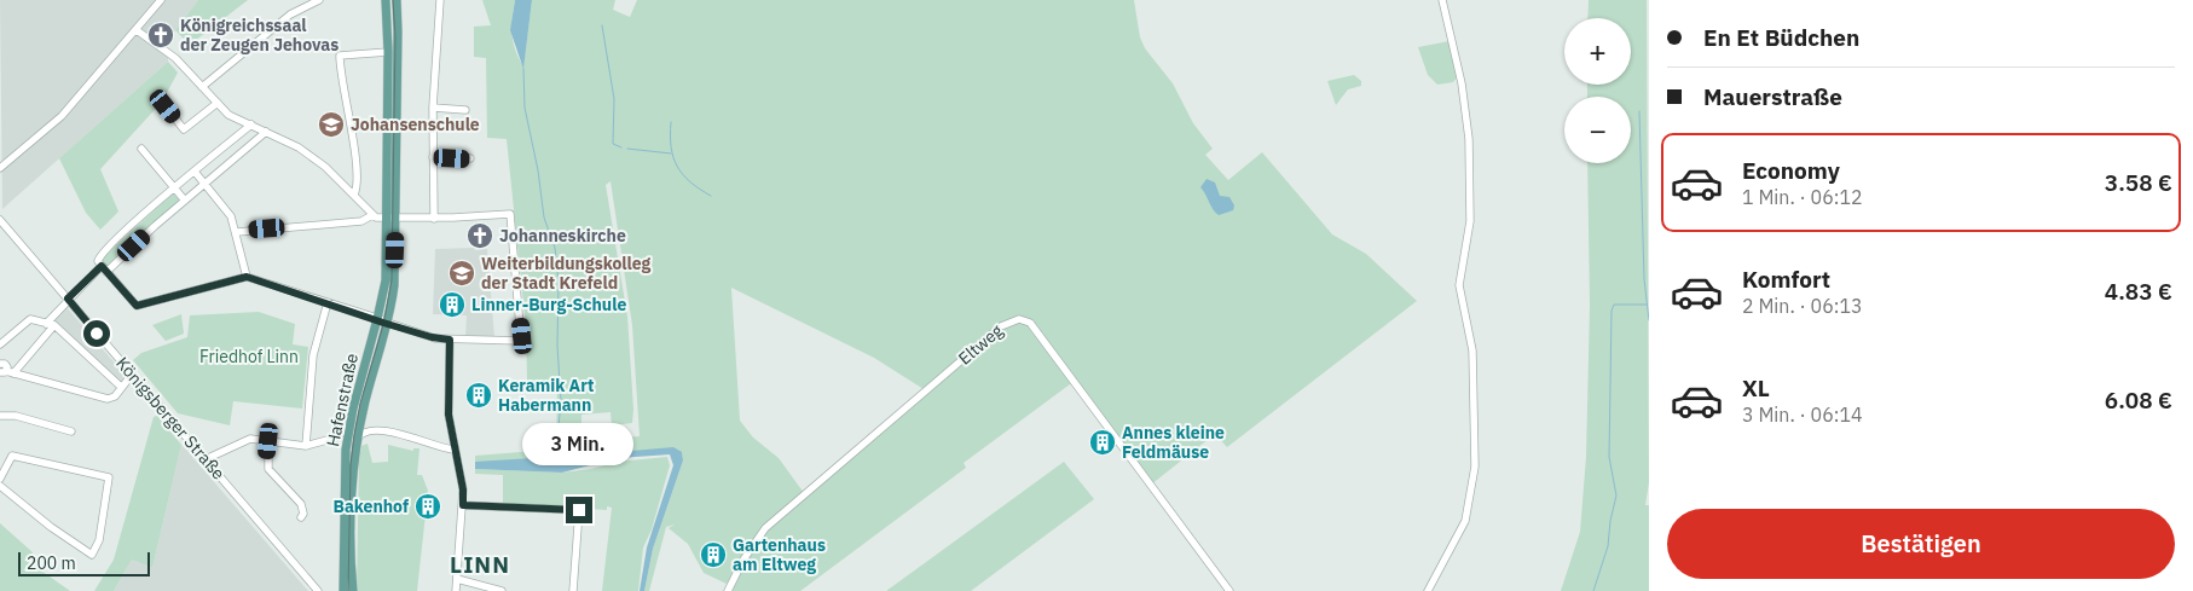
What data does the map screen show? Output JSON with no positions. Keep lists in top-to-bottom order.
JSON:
{
  "streets": {
    "main road": ["Hafenstraße"],
    "street": ["Eltweg", "Königsberger Straße"]
  },
  "districts": ["LINN"],
  "parks": ["Friedhof Linn"],
  "places": {
    "church": ["Königreichssaal der Zeugen Jehovas", "Johanneskirche"],
    "school or university": ["Johansenschule", "Weiterbildungskolleg der Stadt Krefeld"],
    "building": [
      "Linner-Burg-Schule",
      "Keramik Art Habermann",
      "Annes kleine Feldmäuse",
      "Bakenhof",
      "Gartenhaus am Eltweg"
    ]
  },
  "scale_bar": "200 m",
  "page": {
    "banner": ["En Et Büdchen", "Mauerstraße"],
    "map_buttons": ["+", "−"],
    "list": [
      {
        "name": "Economy",
        "note": "1 Min. · 06:12",
        "value": "3.58 €"
      },
      {
        "name": "Komfort",
        "note": "2 Min. · 06:13",
        "value": "4.83 €"
      },
      {
        "name": "XL",
        "note": "3 Min. · 06:14",
        "value": "6.08 €"
      }
    ],
    "bubble": "3 Min.",
    "buttons": "Bestätigen",
    "scale": "200 m"
  }
}
